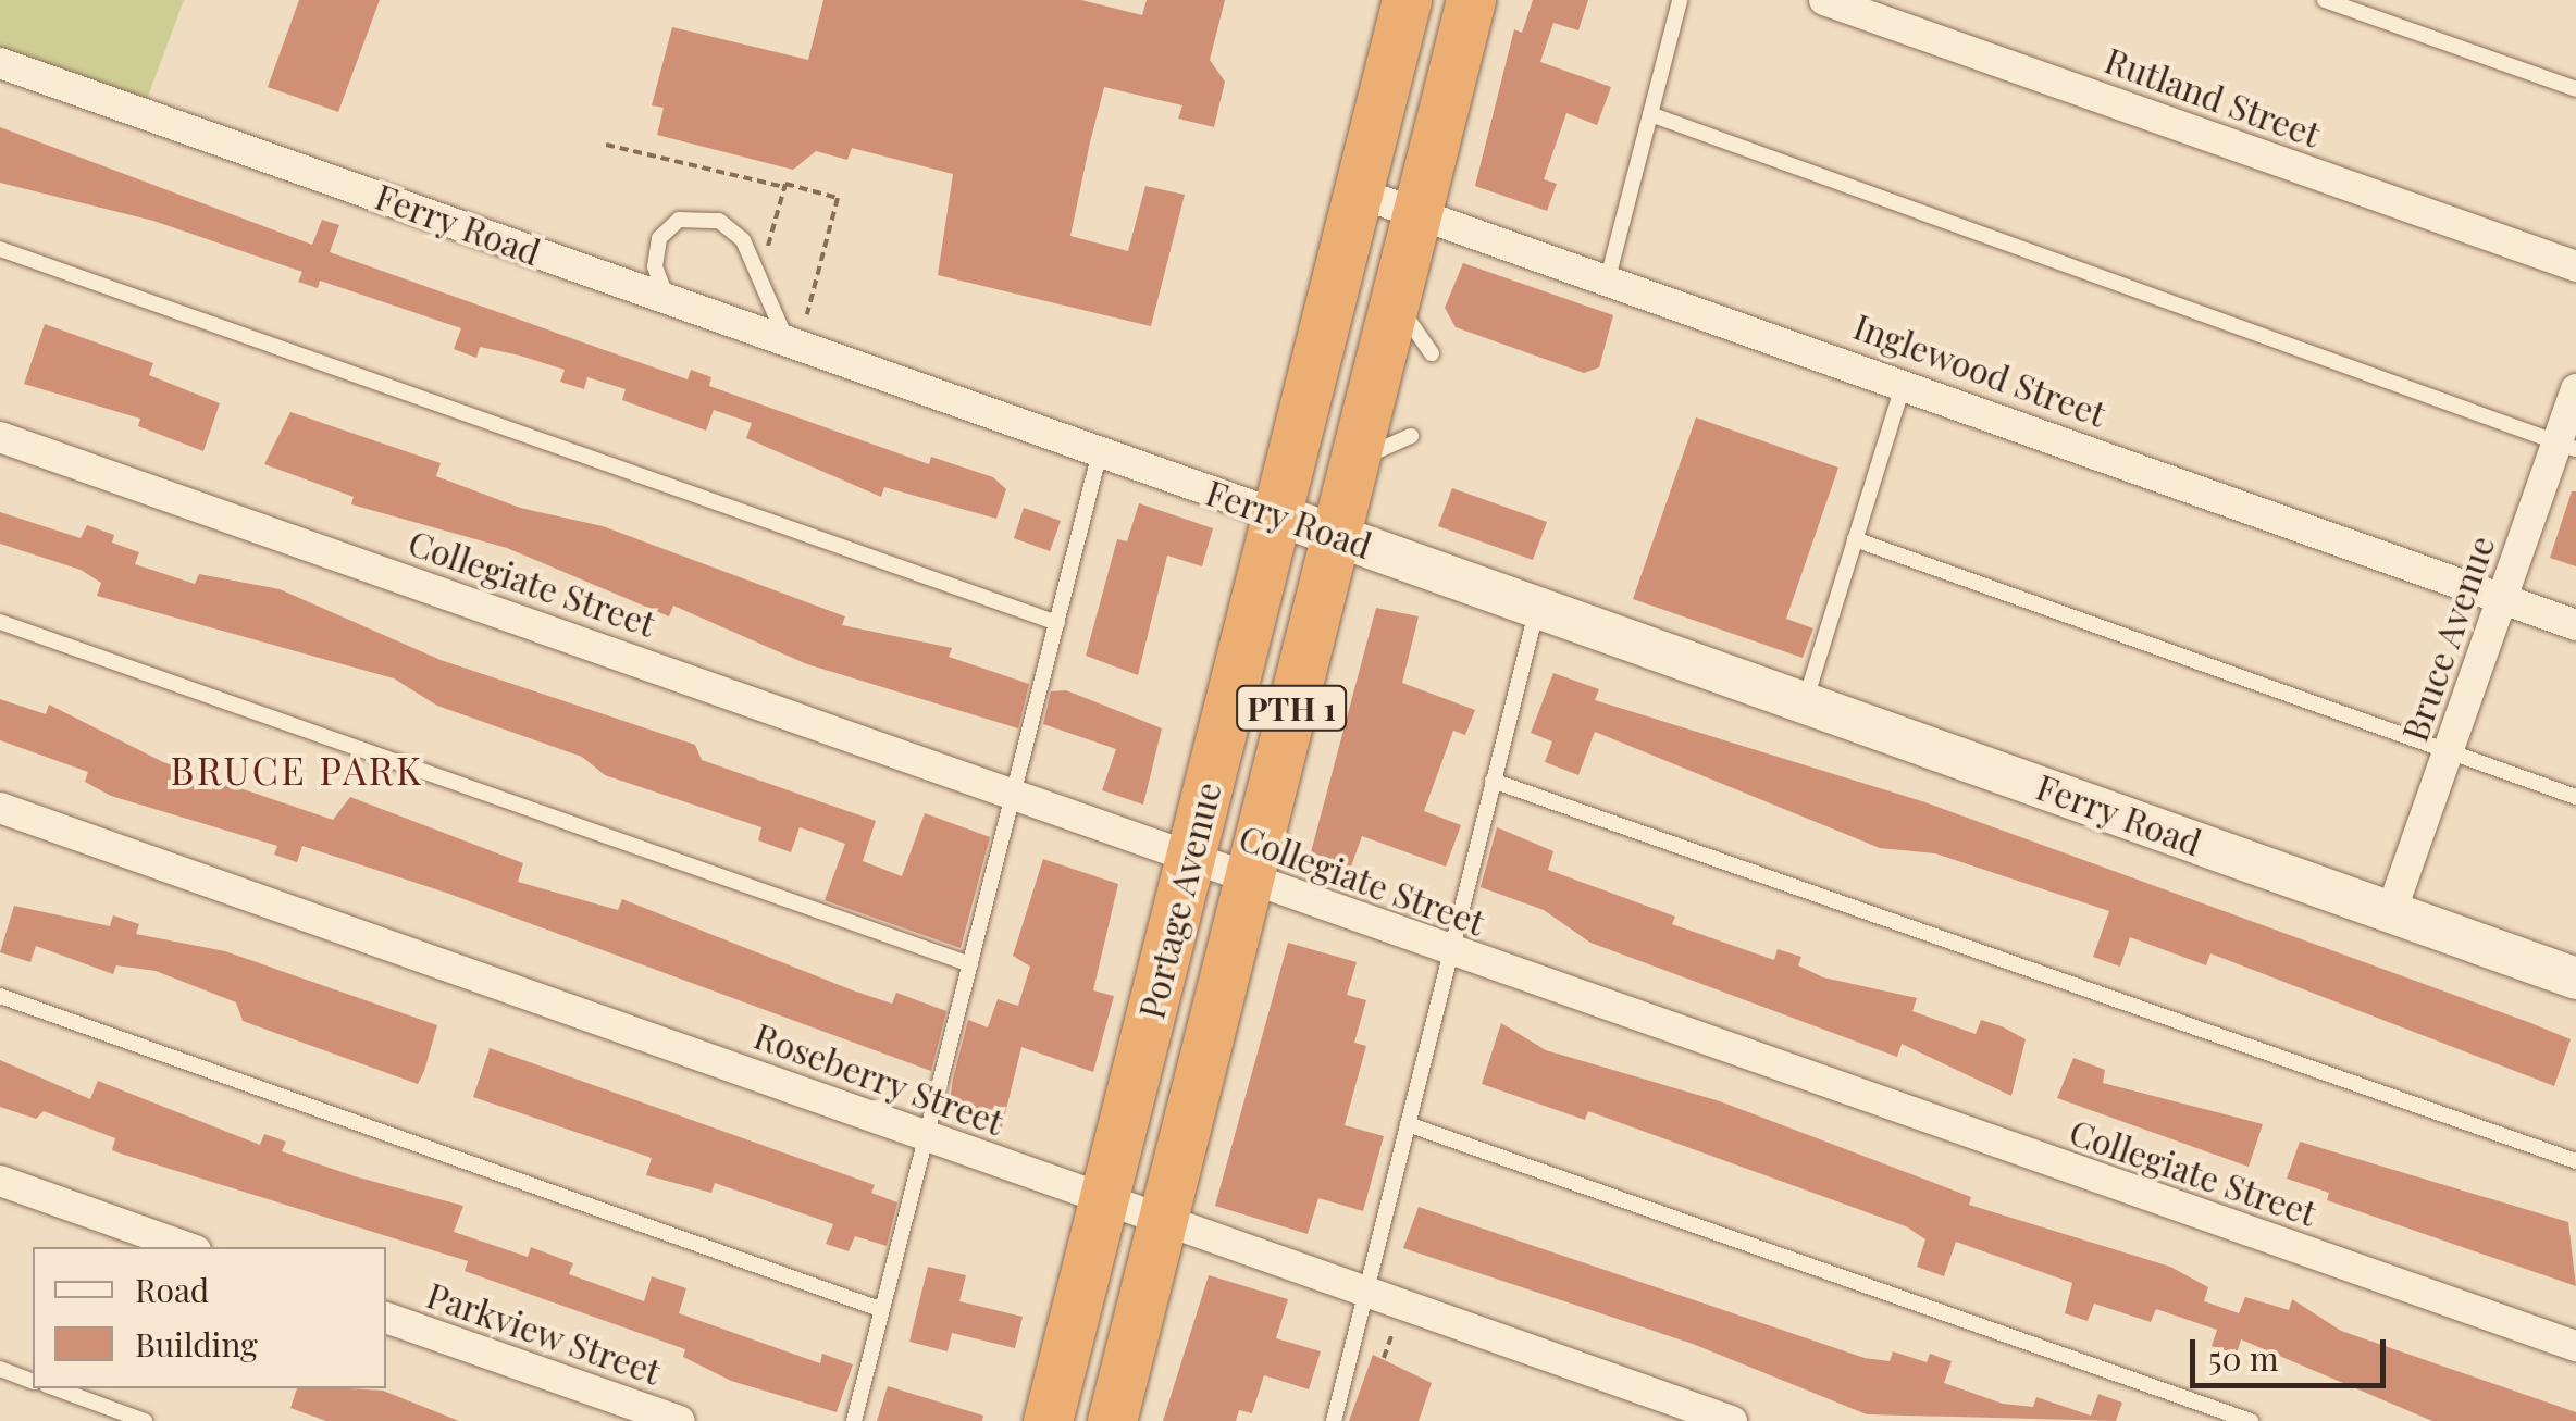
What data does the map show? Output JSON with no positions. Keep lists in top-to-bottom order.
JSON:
{
  "streets": {
    "highway": ["PTH 1", "Portage Avenue"],
    "main road": ["Ferry Road"],
    "street": [
      "Rutland Street",
      "Inglewood Street",
      "Collegiate Street",
      "Bruce Avenue",
      "Roseberry Street",
      "Parkview Street"
    ]
  },
  "crossings": [
    ["Ferry Road", "Bruce Avenue"],
    ["Ferry Road", "Portage Avenue"],
    ["Inglewood Street", "Bruce Avenue"],
    ["Inglewood Street", "Portage Avenue"],
    ["Collegiate Street", "Portage Avenue"],
    ["Portage Avenue", "Roseberry Street"]
  ],
  "districts": ["BRUCE PARK"],
  "legend": ["Road", "Building"],
  "scale_bar": "50 m"
}
